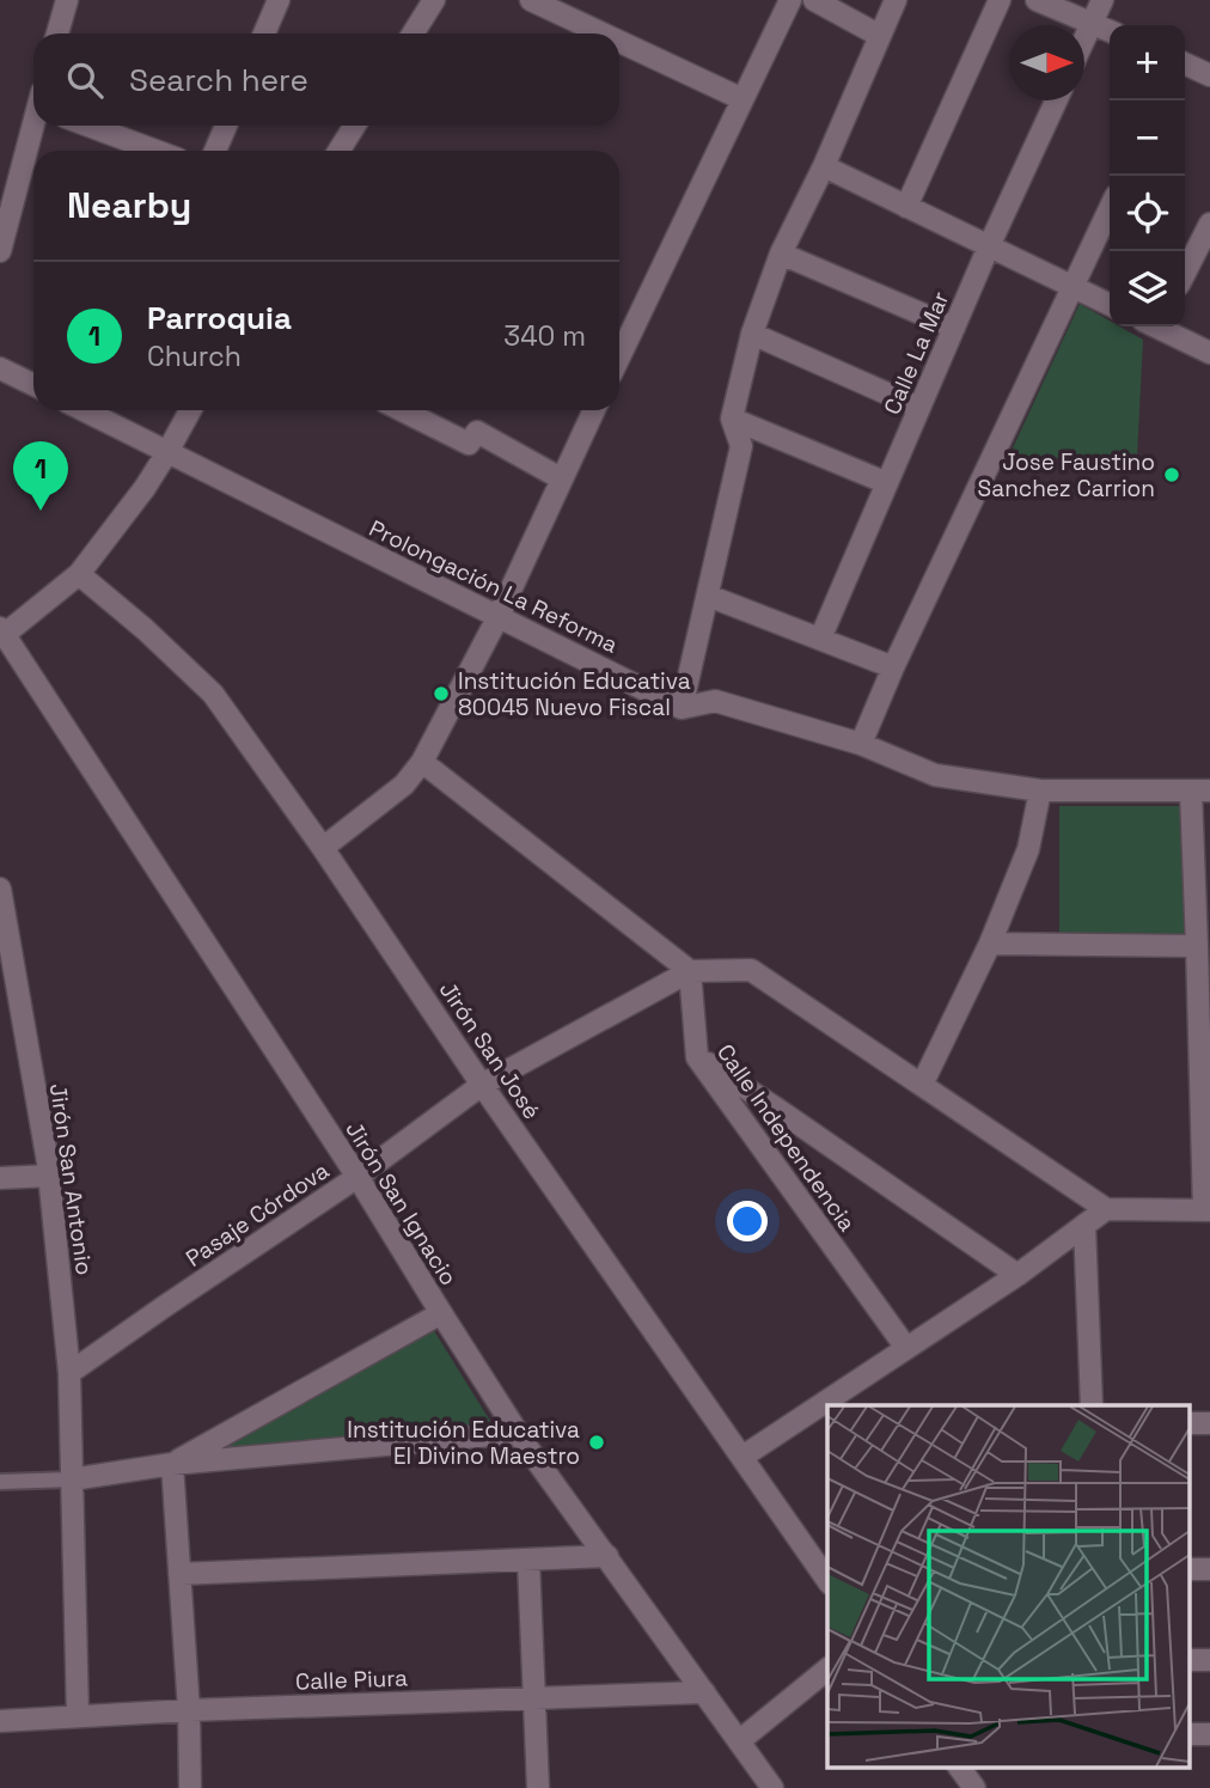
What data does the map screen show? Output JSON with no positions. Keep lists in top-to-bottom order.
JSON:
{
  "streets": {
    "street": [
      "Calle La Mar",
      "Prolongación La Reforma",
      "Jirón San José",
      "Calle Independencia",
      "Jirón San Antonio",
      "Jirón San Ignacio",
      "Pasaje Córdova",
      "Calle Piura"
    ]
  },
  "crossings": [
    ["Jirón San José", "Pasaje Córdova"],
    ["Calle Independencia", "Pasaje Córdova"],
    ["Jirón San Antonio", "Pasaje Córdova"],
    ["Jirón San Antonio", "Calle Piura"],
    ["Jirón San Ignacio", "Pasaje Córdova"],
    ["Jirón San Ignacio", "Calle Piura"]
  ],
  "places": ["Jose Faustino Sanchez Carrion", "Institución Educativa 80045 Nuevo Fiscal", "Institución Educativa El Divino Maestro"],
  "north": "right",
  "page": {
    "map_buttons": ["+", "−"],
    "search": "Search here",
    "heading": "Nearby",
    "list": [
      {
        "mark": "1",
        "name": "Parroquia",
        "note": "Church",
        "value": "340 m"
      }
    ],
    "pins": "1"
  }
}
